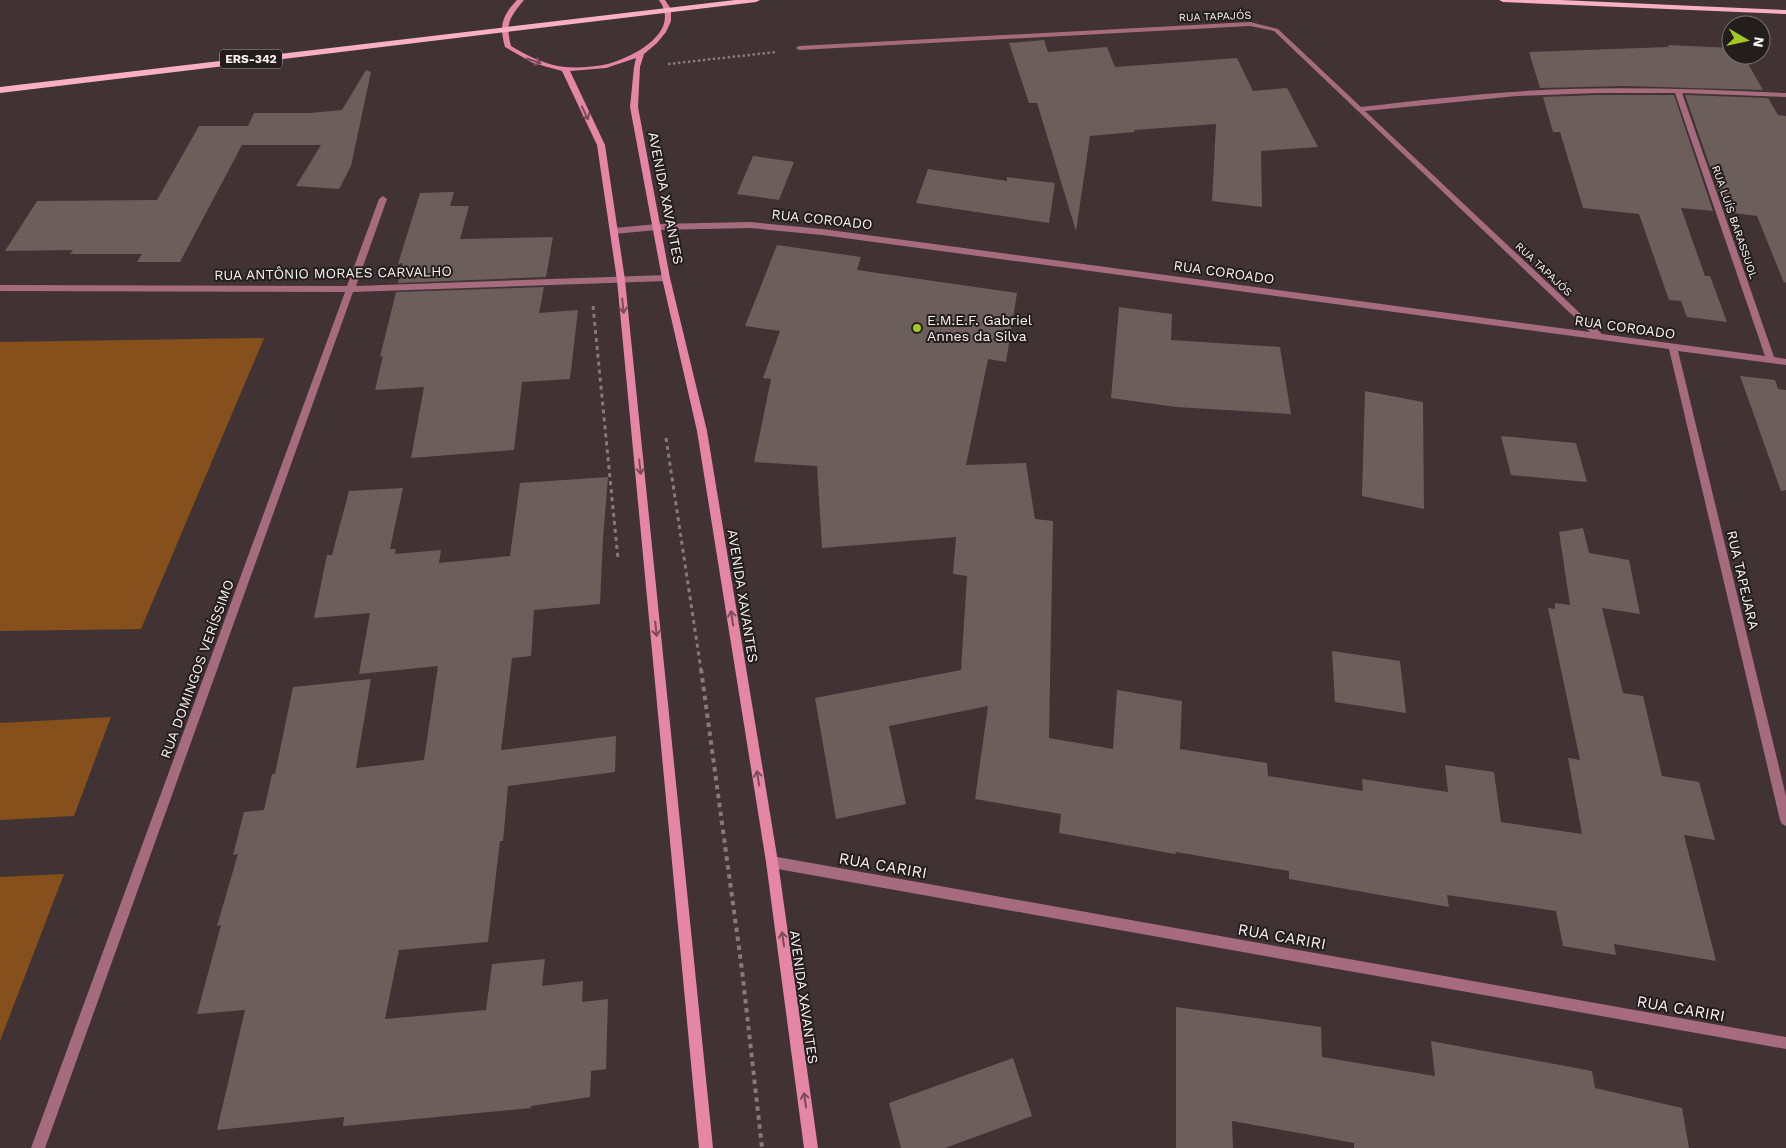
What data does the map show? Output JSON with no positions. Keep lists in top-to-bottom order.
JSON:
{
  "streets": {
    "main road": ["ERS-342", "AVENIDA XAVANTES"],
    "street": [
      "RUA TAPAJÓS",
      "RUA COROADO",
      "RUA LUÍS BARASSUOL",
      "RUA ANTÔNIO MORAES CARVALHO",
      "RUA TAPEJARA",
      "RUA DOMINGOS VERÍSSIMO",
      "RUA CARIRI"
    ]
  },
  "crossings": [
    ["RUA TAPAJÓS", "RUA COROADO"],
    ["AVENIDA XAVANTES", "RUA COROADO"],
    ["AVENIDA XAVANTES", "RUA ANTÔNIO MORAES CARVALHO"],
    ["AVENIDA XAVANTES", "RUA CARIRI"],
    ["RUA COROADO", "RUA LUÍS BARASSUOL"],
    ["RUA COROADO", "RUA TAPEJARA"],
    ["RUA ANTÔNIO MORAES CARVALHO", "RUA DOMINGOS VERÍSSIMO"]
  ],
  "places": ["E.M.E.F. Gabriel Annes da Silva"],
  "north": "right"
}
